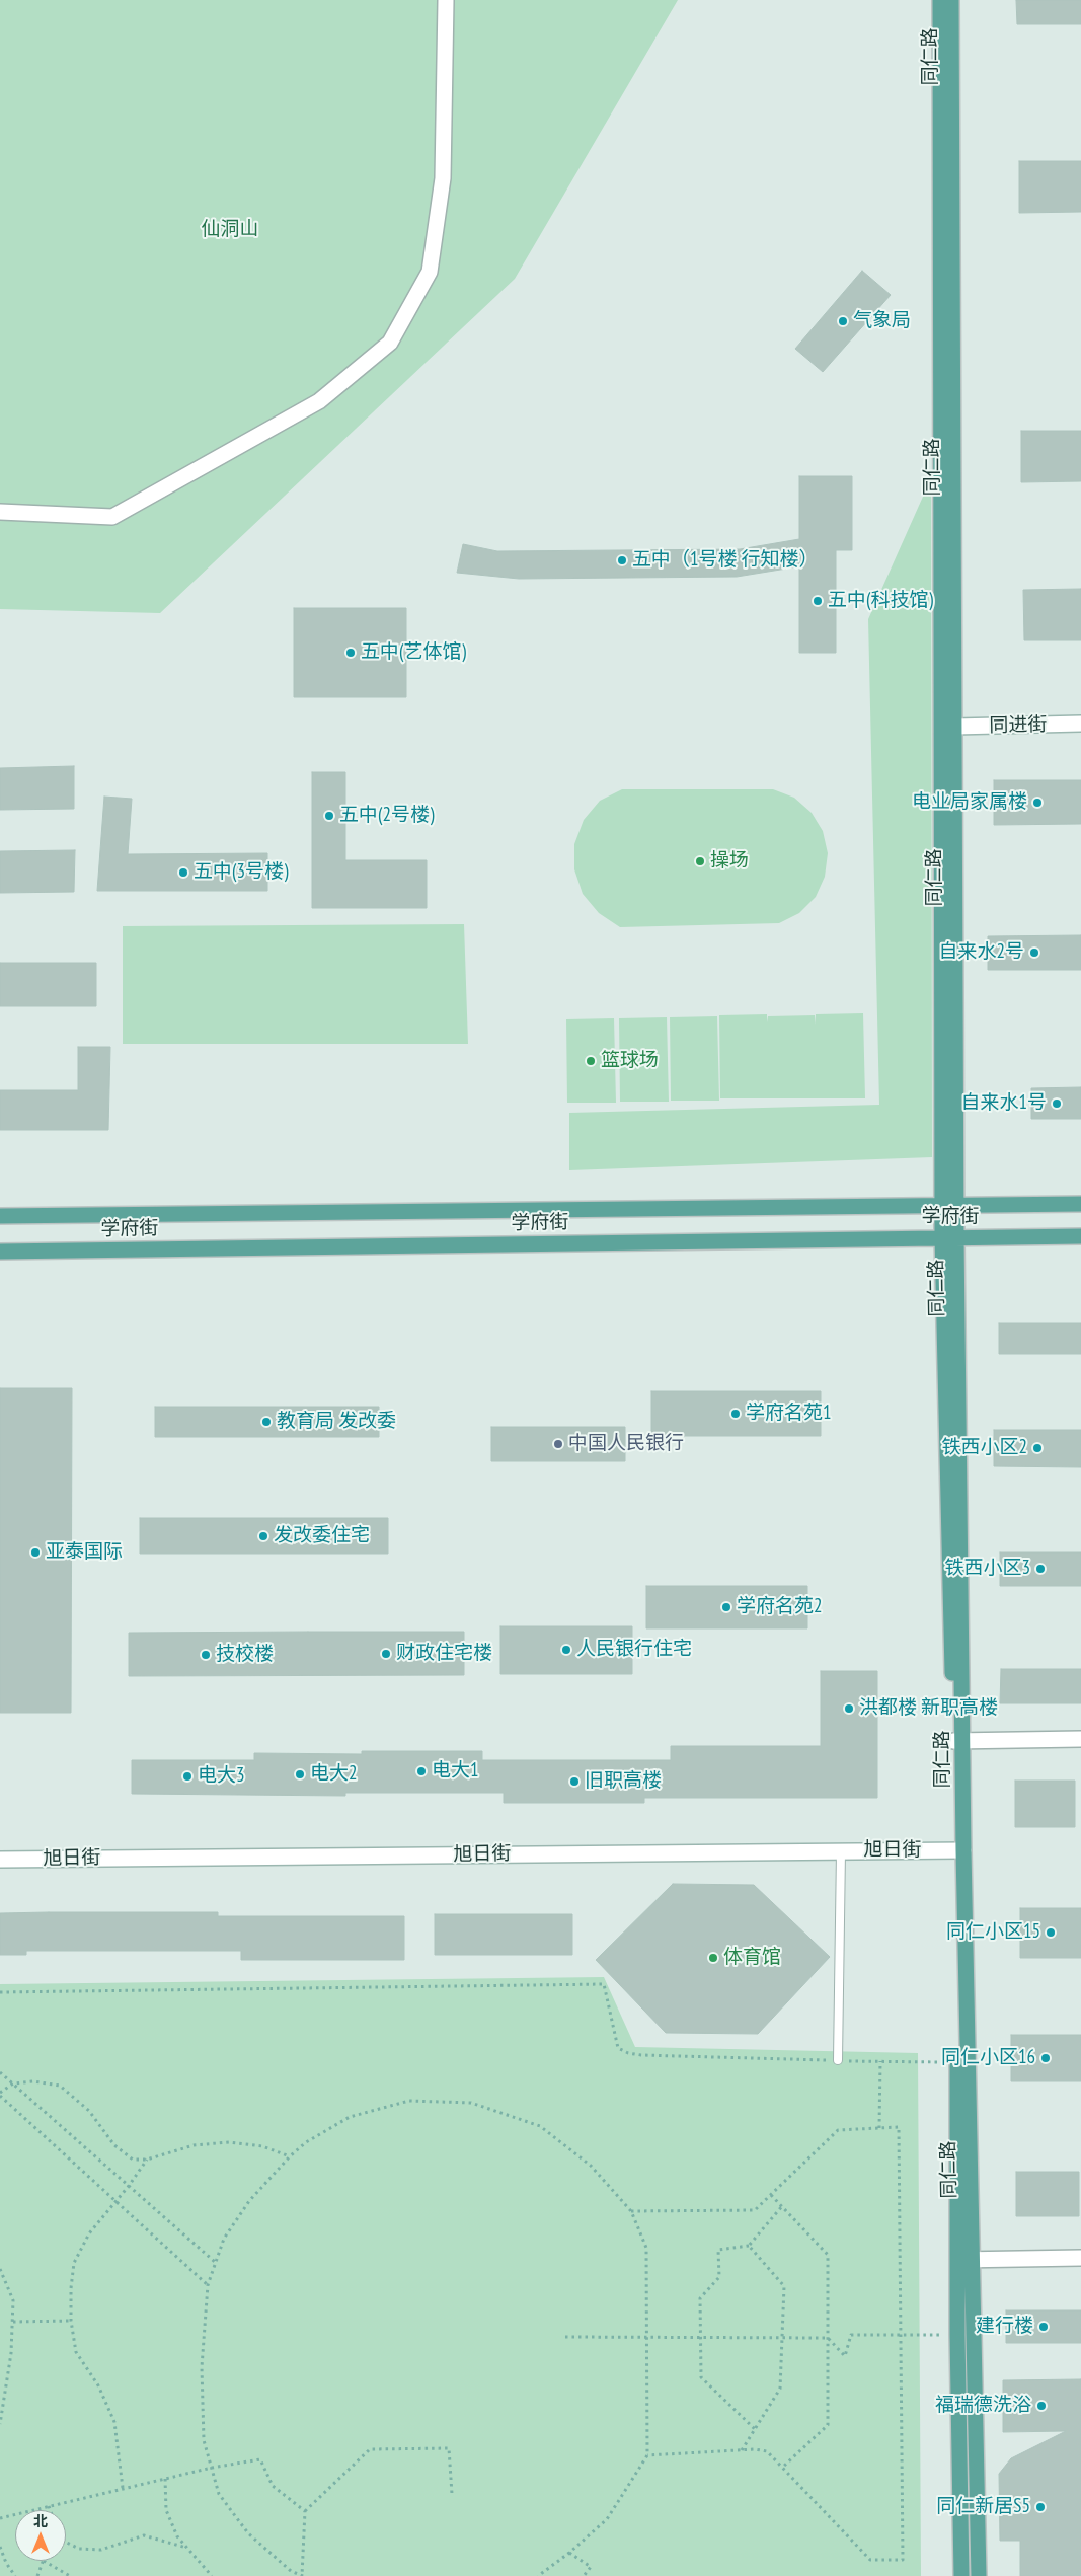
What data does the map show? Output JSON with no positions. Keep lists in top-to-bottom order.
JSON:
{
  "streets": {
    "main road": ["同仁路", "学府街"],
    "street": ["同进街", "旭日街"]
  },
  "crossings": [
    ["同仁路", "同进街"],
    ["同仁路", "学府街"],
    ["同仁路", "旭日街"]
  ],
  "parks": ["仙洞山"],
  "places": [
    "气象局",
    "五中（1号楼 行知楼）",
    "五中(科技馆)",
    "五中(艺体馆)",
    "电业局家属楼",
    "五中(2号楼)",
    "操场",
    "五中(3号楼)",
    "自来水2号",
    "篮球场",
    "自来水1号",
    "学府名苑1",
    "教育局 发改委",
    "中国人民银行",
    "铁西小区2",
    "发改委住宅",
    "亚泰国际",
    "铁西小区3",
    "学府名苑2",
    "人民银行住宅",
    "财政住宅楼",
    "技校楼",
    "洪都楼 新职高楼",
    "电大1",
    "电大2",
    "电大3",
    "旧职高楼",
    "同仁小区15",
    "体育馆",
    "同仁小区16",
    "建行楼",
    "福瑞德洗浴",
    "同仁新居S5"
  ],
  "north": "top"
}
